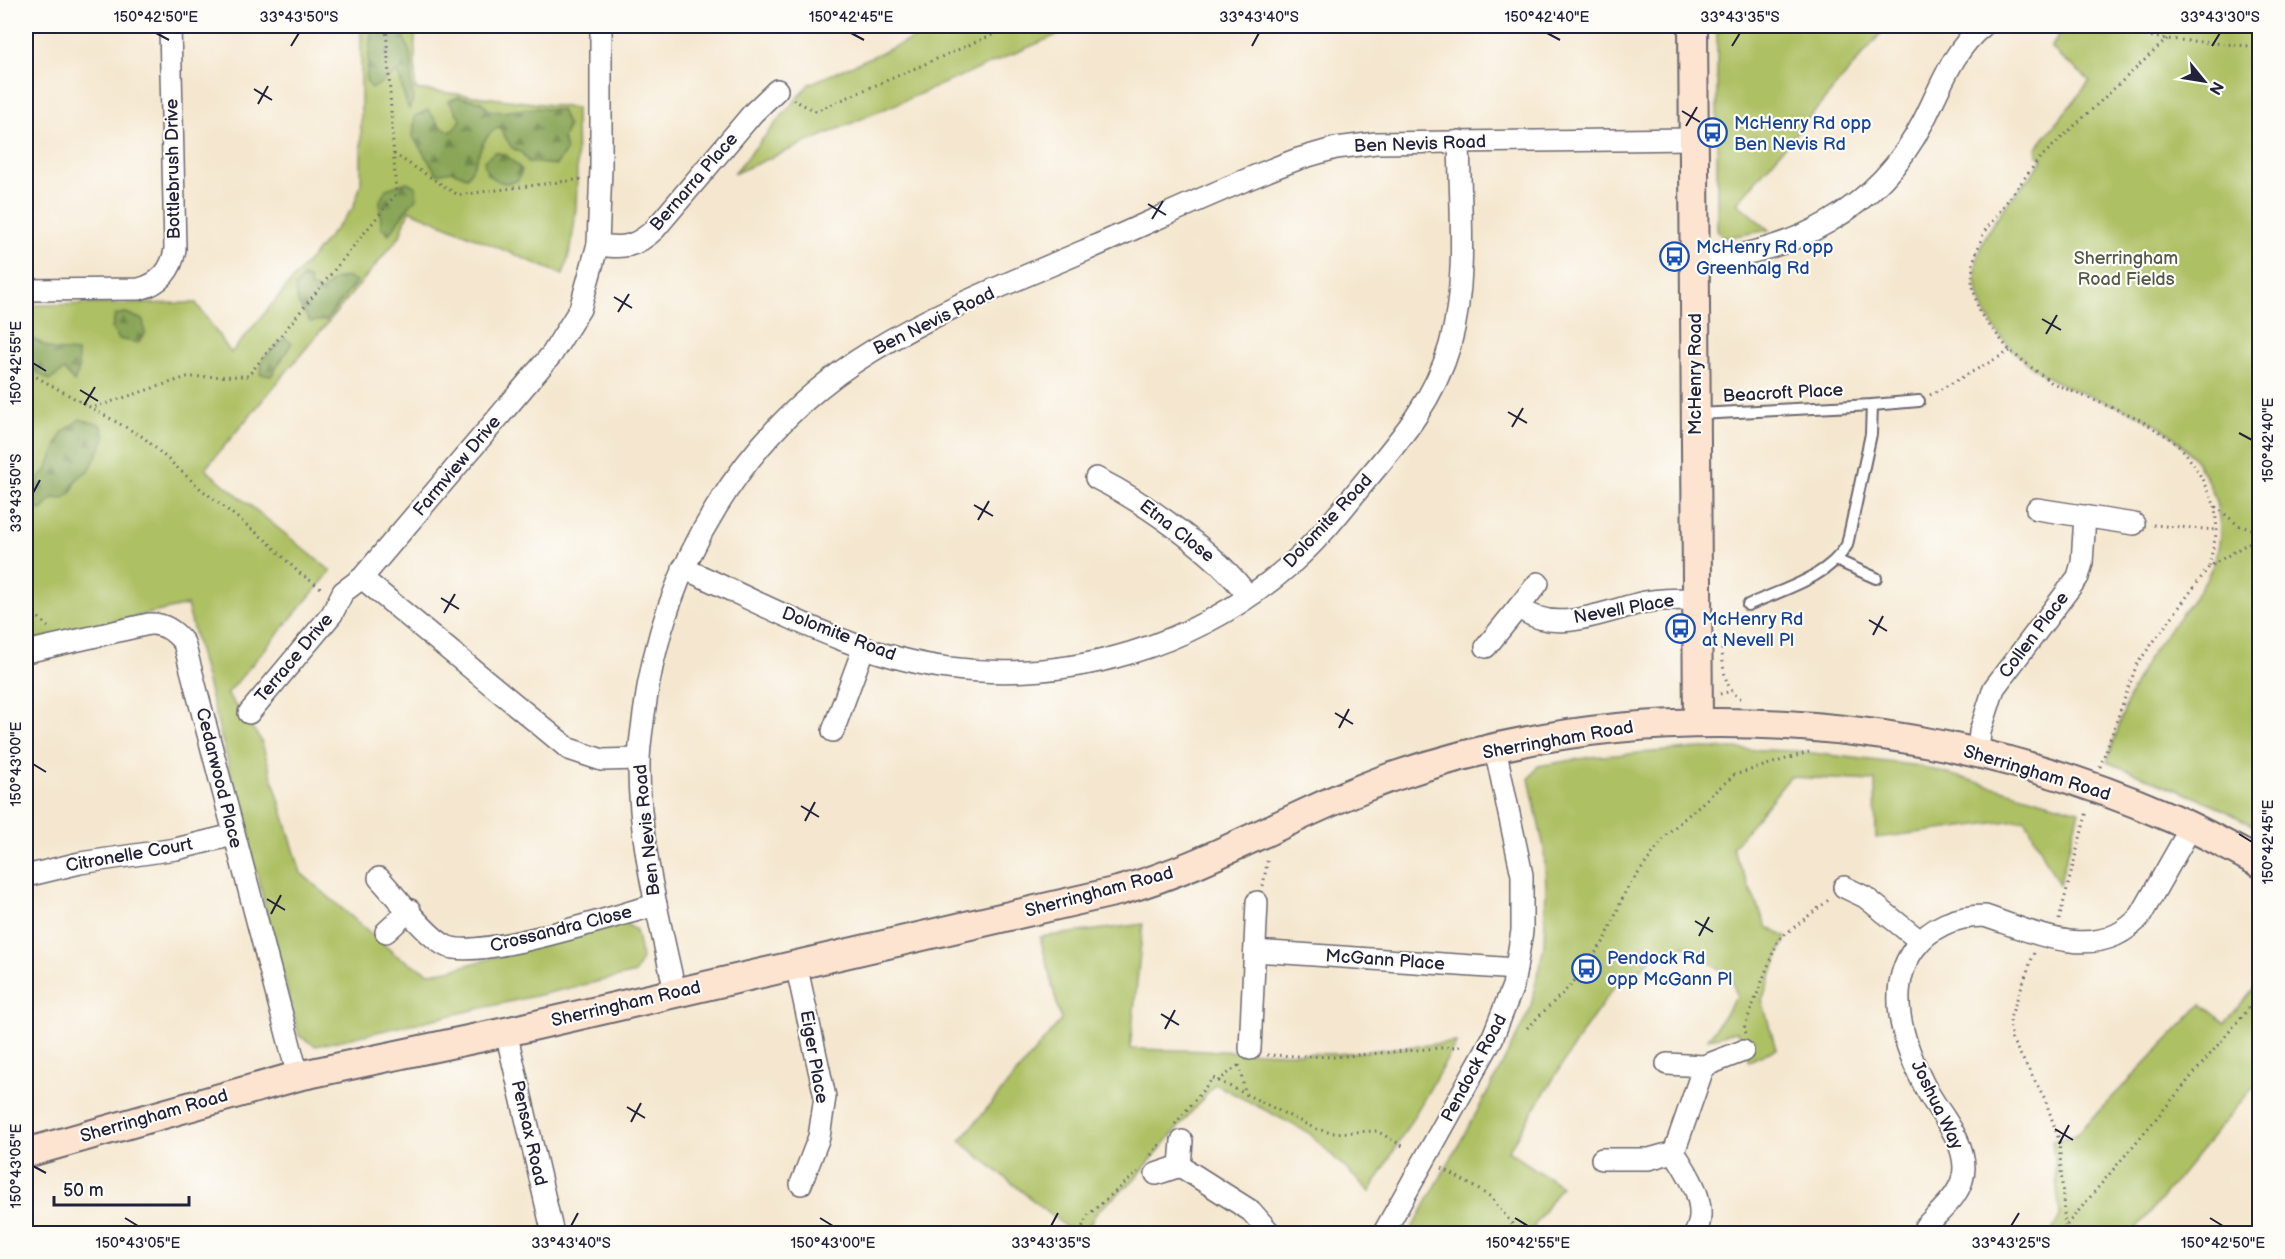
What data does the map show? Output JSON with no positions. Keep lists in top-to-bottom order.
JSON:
{
  "streets": {
    "street": [
      "Ben Nevis Road",
      "Bottlebrush Drive",
      "Bernarra Place",
      "McHenry Road",
      "Farmview Drive",
      "Dolomite Road",
      "Etna Close",
      "Nevell Place",
      "Collen Place",
      "Terrace Drive",
      "Sherringham Road",
      "Cedarwood Place",
      "Citronelle Court",
      "Crossandra Close",
      "McGann Place",
      "Eiger Place",
      "Pendock Road",
      "Joshua Way",
      "Pensax Road"
    ],
    "lane": ["Beacroft Place"]
  },
  "crossings": [
    ["Ben Nevis Road", "McHenry Road"],
    ["Ben Nevis Road", "Dolomite Road"],
    ["Ben Nevis Road", "Sherringham Road"],
    ["Ben Nevis Road", "Crossandra Close"],
    ["Bernarra Place", "Farmview Drive"],
    ["McHenry Road", "Beacroft Place"],
    ["McHenry Road", "Nevell Place"],
    ["McHenry Road", "Sherringham Road"],
    ["Farmview Drive", "Terrace Drive"],
    ["Dolomite Road", "Etna Close"],
    ["Collen Place", "Sherringham Road"],
    ["Sherringham Road", "Cedarwood Place"],
    ["Sherringham Road", "Eiger Place"],
    ["Sherringham Road", "Pendock Road"],
    ["Sherringham Road", "Pensax Road"],
    ["Cedarwood Place", "Citronelle Court"],
    ["McGann Place", "Pendock Road"]
  ],
  "parks": ["Sherringham Road Fields"],
  "places": {
    "bus stop": [
      "McHenry Rd opp Ben Nevis Rd",
      "McHenry Rd opp Greenhalg Rd",
      "McHenry Rd at Nevell Pl",
      "Pendock Rd opp McGann Pl"
    ]
  },
  "scale_bar": "50 m",
  "north": "bottom right",
  "coordinates": [
    "150°42'50\"E",
    "33°43'50\"S",
    "150°42'45\"E",
    "33°43'40\"S",
    "150°42'40\"E",
    "33°43'35\"S",
    "33°43'30\"S",
    "150°42'55\"E",
    "150°43'00\"E",
    "150°43'05\"E",
    "33°43'25\"S"
  ]
}
